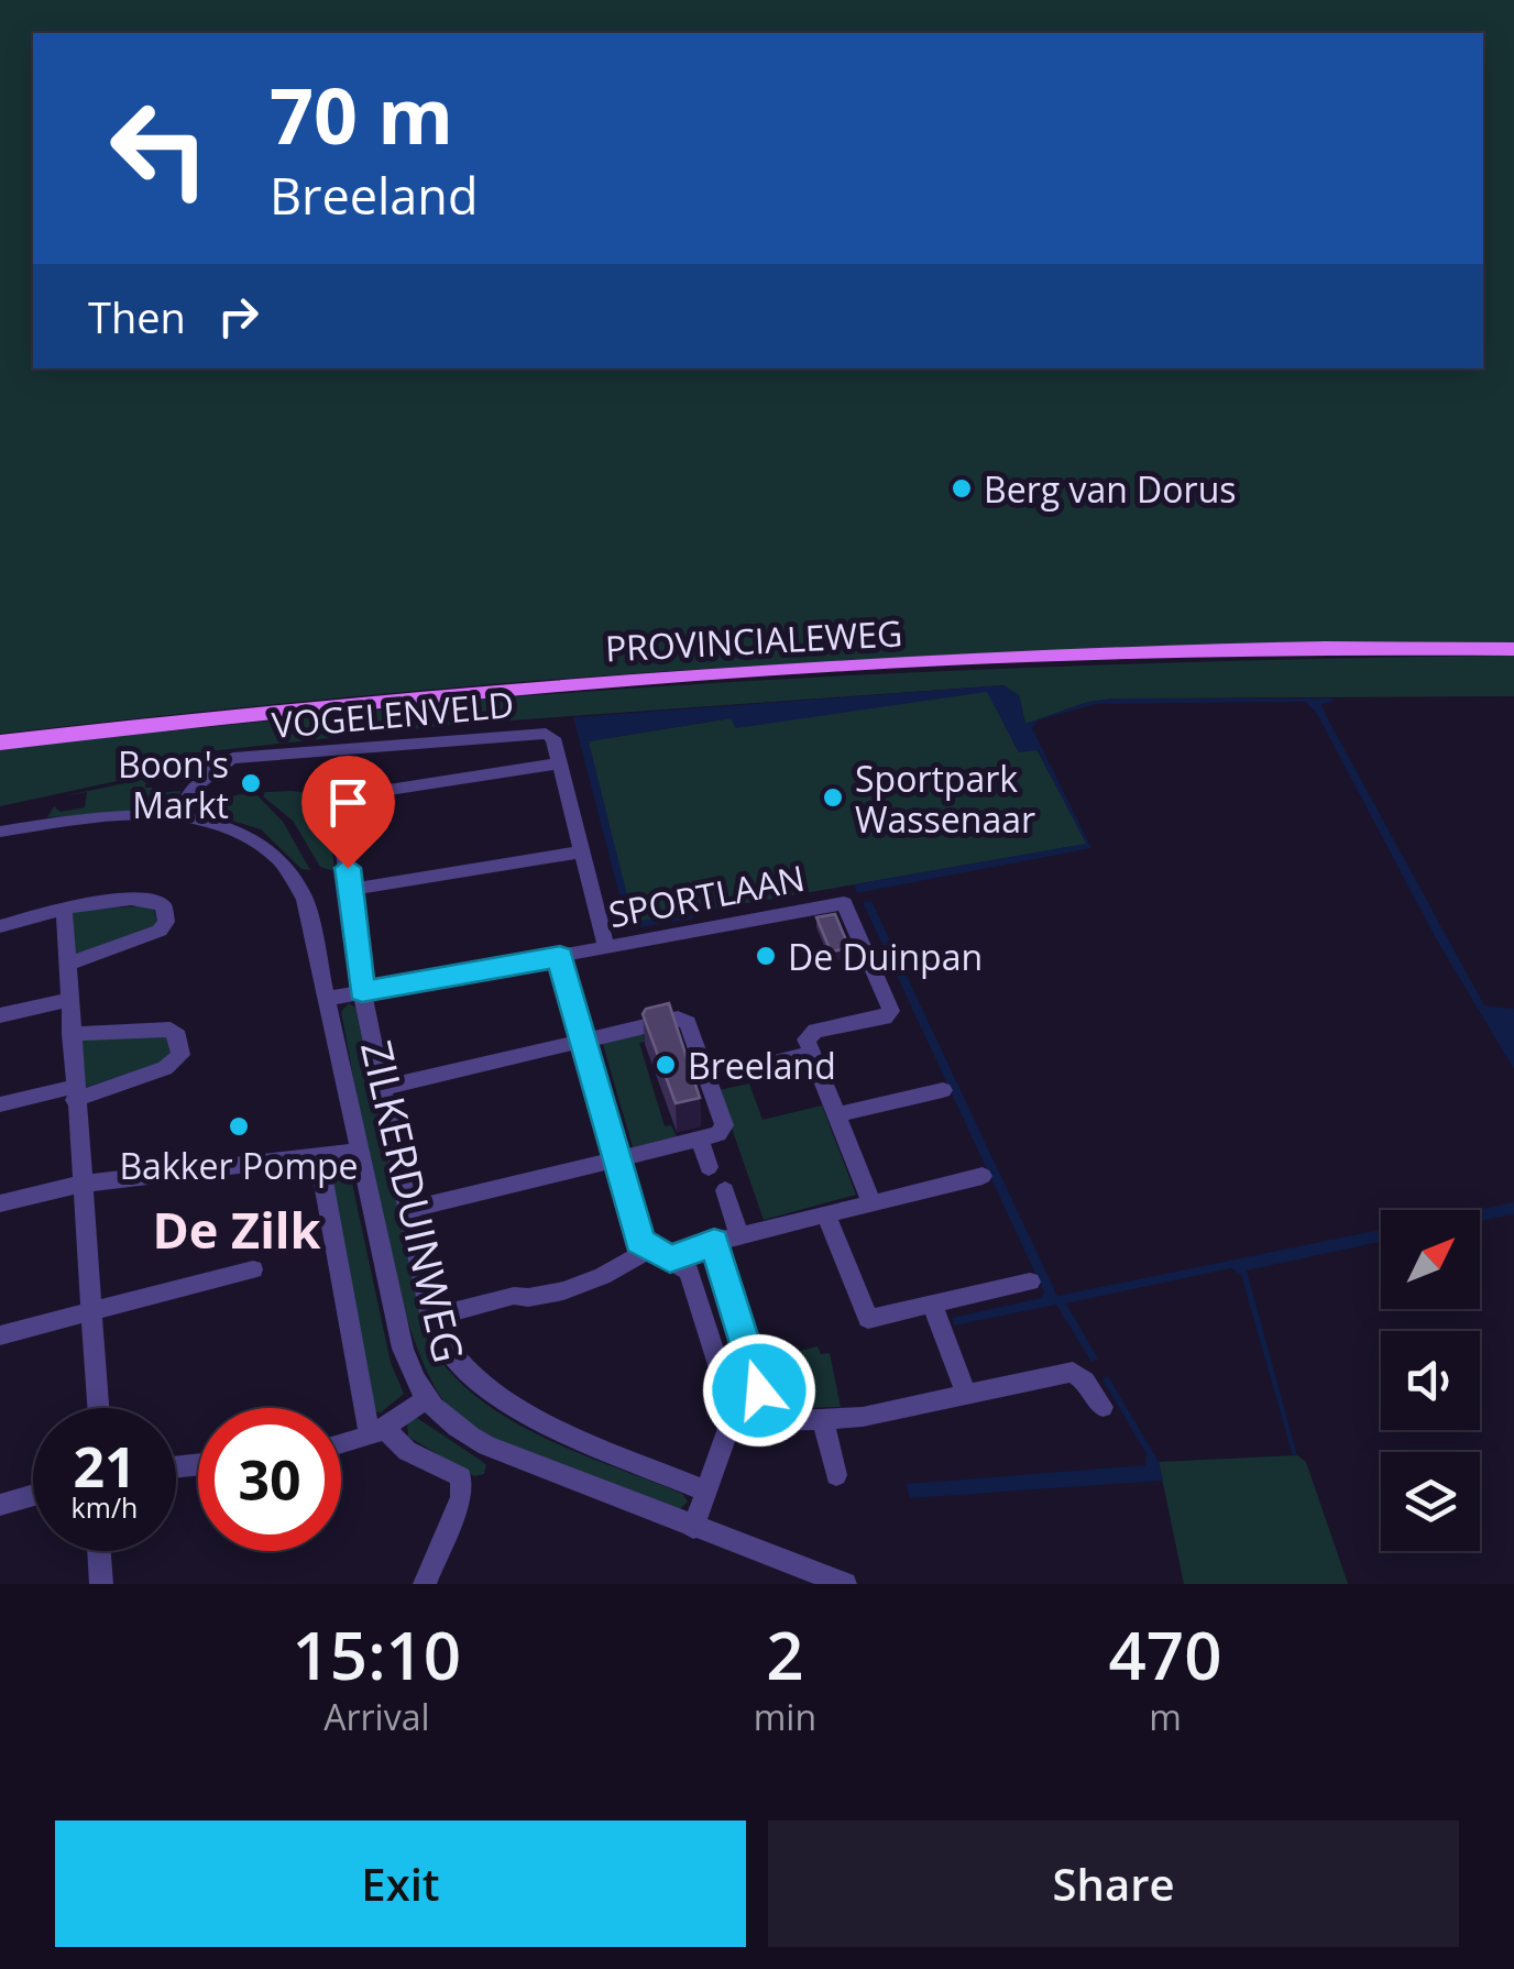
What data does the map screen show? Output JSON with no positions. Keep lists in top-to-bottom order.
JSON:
{
  "streets": {
    "main road": ["PROVINCIALEWEG"],
    "street": ["VOGELENVELD", "SPORTLAAN", "ZILKERDUINWEG"]
  },
  "crossings": [
    ["VOGELENVELD", "ZILKERDUINWEG"],
    ["SPORTLAAN", "ZILKERDUINWEG"]
  ],
  "districts": ["De Zilk"],
  "places": [
    "Berg van Dorus",
    "Boon's Markt",
    "Sportpark Wassenaar",
    "De Duinpan",
    "Breeland",
    "Bakker Pompe"
  ],
  "north": "top right",
  "page": {
    "turn": ["70 m", "Breeland"],
    "then": "Then",
    "speed": "21 km/h",
    "limit": "30",
    "eta": [
      "15:10",
      "Arrival",
      "2",
      "min",
      "470",
      "m"
    ],
    "buttons": ["Exit", "Share"]
  }
}
